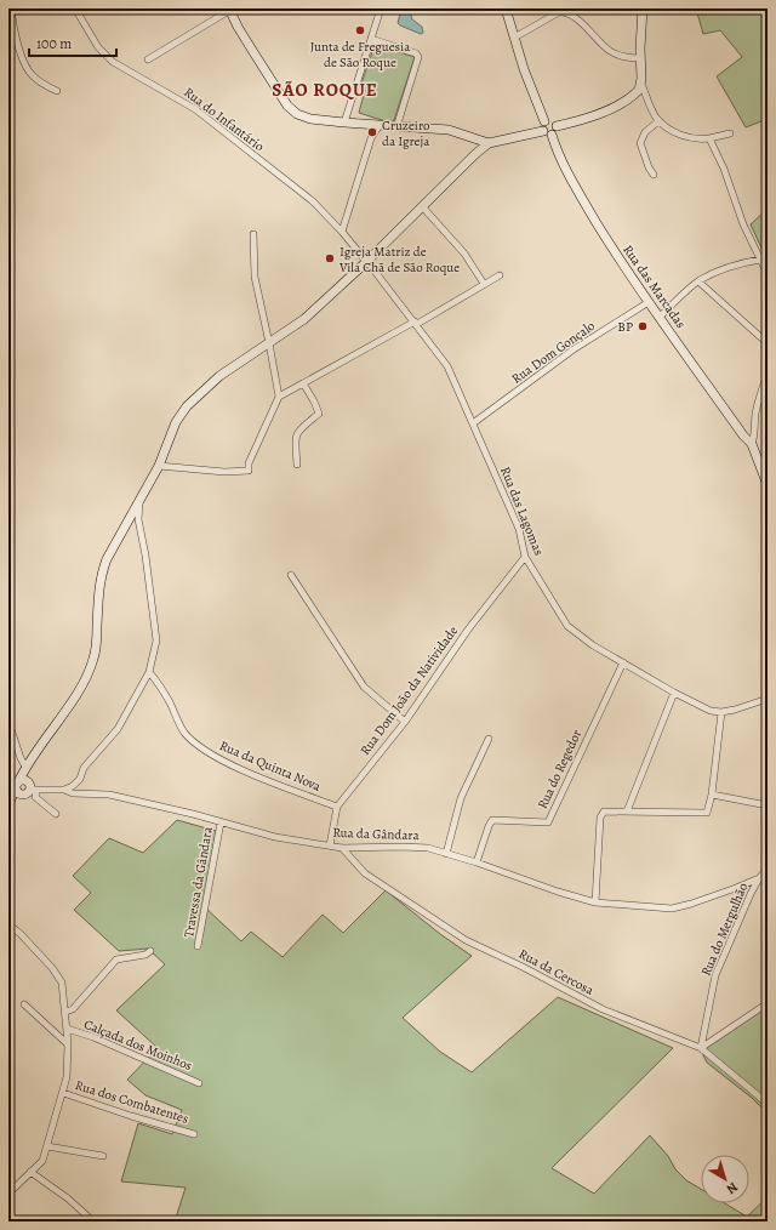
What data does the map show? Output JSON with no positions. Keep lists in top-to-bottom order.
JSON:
{
  "streets": {
    "street": [
      "Rua do Infantário",
      "Rua das Marcadas",
      "Rua Dom Gonçalo",
      "Rua das Lagomas",
      "Rua Dom João da Natividade",
      "Rua da Quinta Nova",
      "Rua do Regedor",
      "Rua da Gândara",
      "Travessa da Gândara",
      "Rua do Mergulhão",
      "Rua da Cercosa",
      "Calçada dos Moinhos",
      "Rua dos Combatentes"
    ]
  },
  "crossings": [
    ["Rua do Infantário", "Rua das Lagomas"],
    ["Rua das Marcadas", "Rua Dom Gonçalo"],
    ["Rua Dom Gonçalo", "Rua das Lagomas"],
    ["Rua das Lagomas", "Rua Dom João da Natividade"],
    ["Rua das Lagomas", "Rua do Regedor"],
    ["Rua Dom João da Natividade", "Rua da Quinta Nova"],
    ["Rua Dom João da Natividade", "Rua da Gândara"],
    ["Rua do Regedor", "Rua da Gândara"],
    ["Rua da Gândara", "Travessa da Gândara"],
    ["Rua da Gândara", "Rua do Mergulhão"],
    ["Rua da Gândara", "Rua da Cercosa"],
    ["Rua do Mergulhão", "Rua da Cercosa"]
  ],
  "districts": ["SÃO ROQUE"],
  "places": [
    "Junta de Freguesia de São Roque",
    "Cruzeiro da Igreja",
    "Igreja Matriz de Vila Chã de São Roque",
    "BP"
  ],
  "scale_bar": "100 m",
  "north": "bottom right"
}
